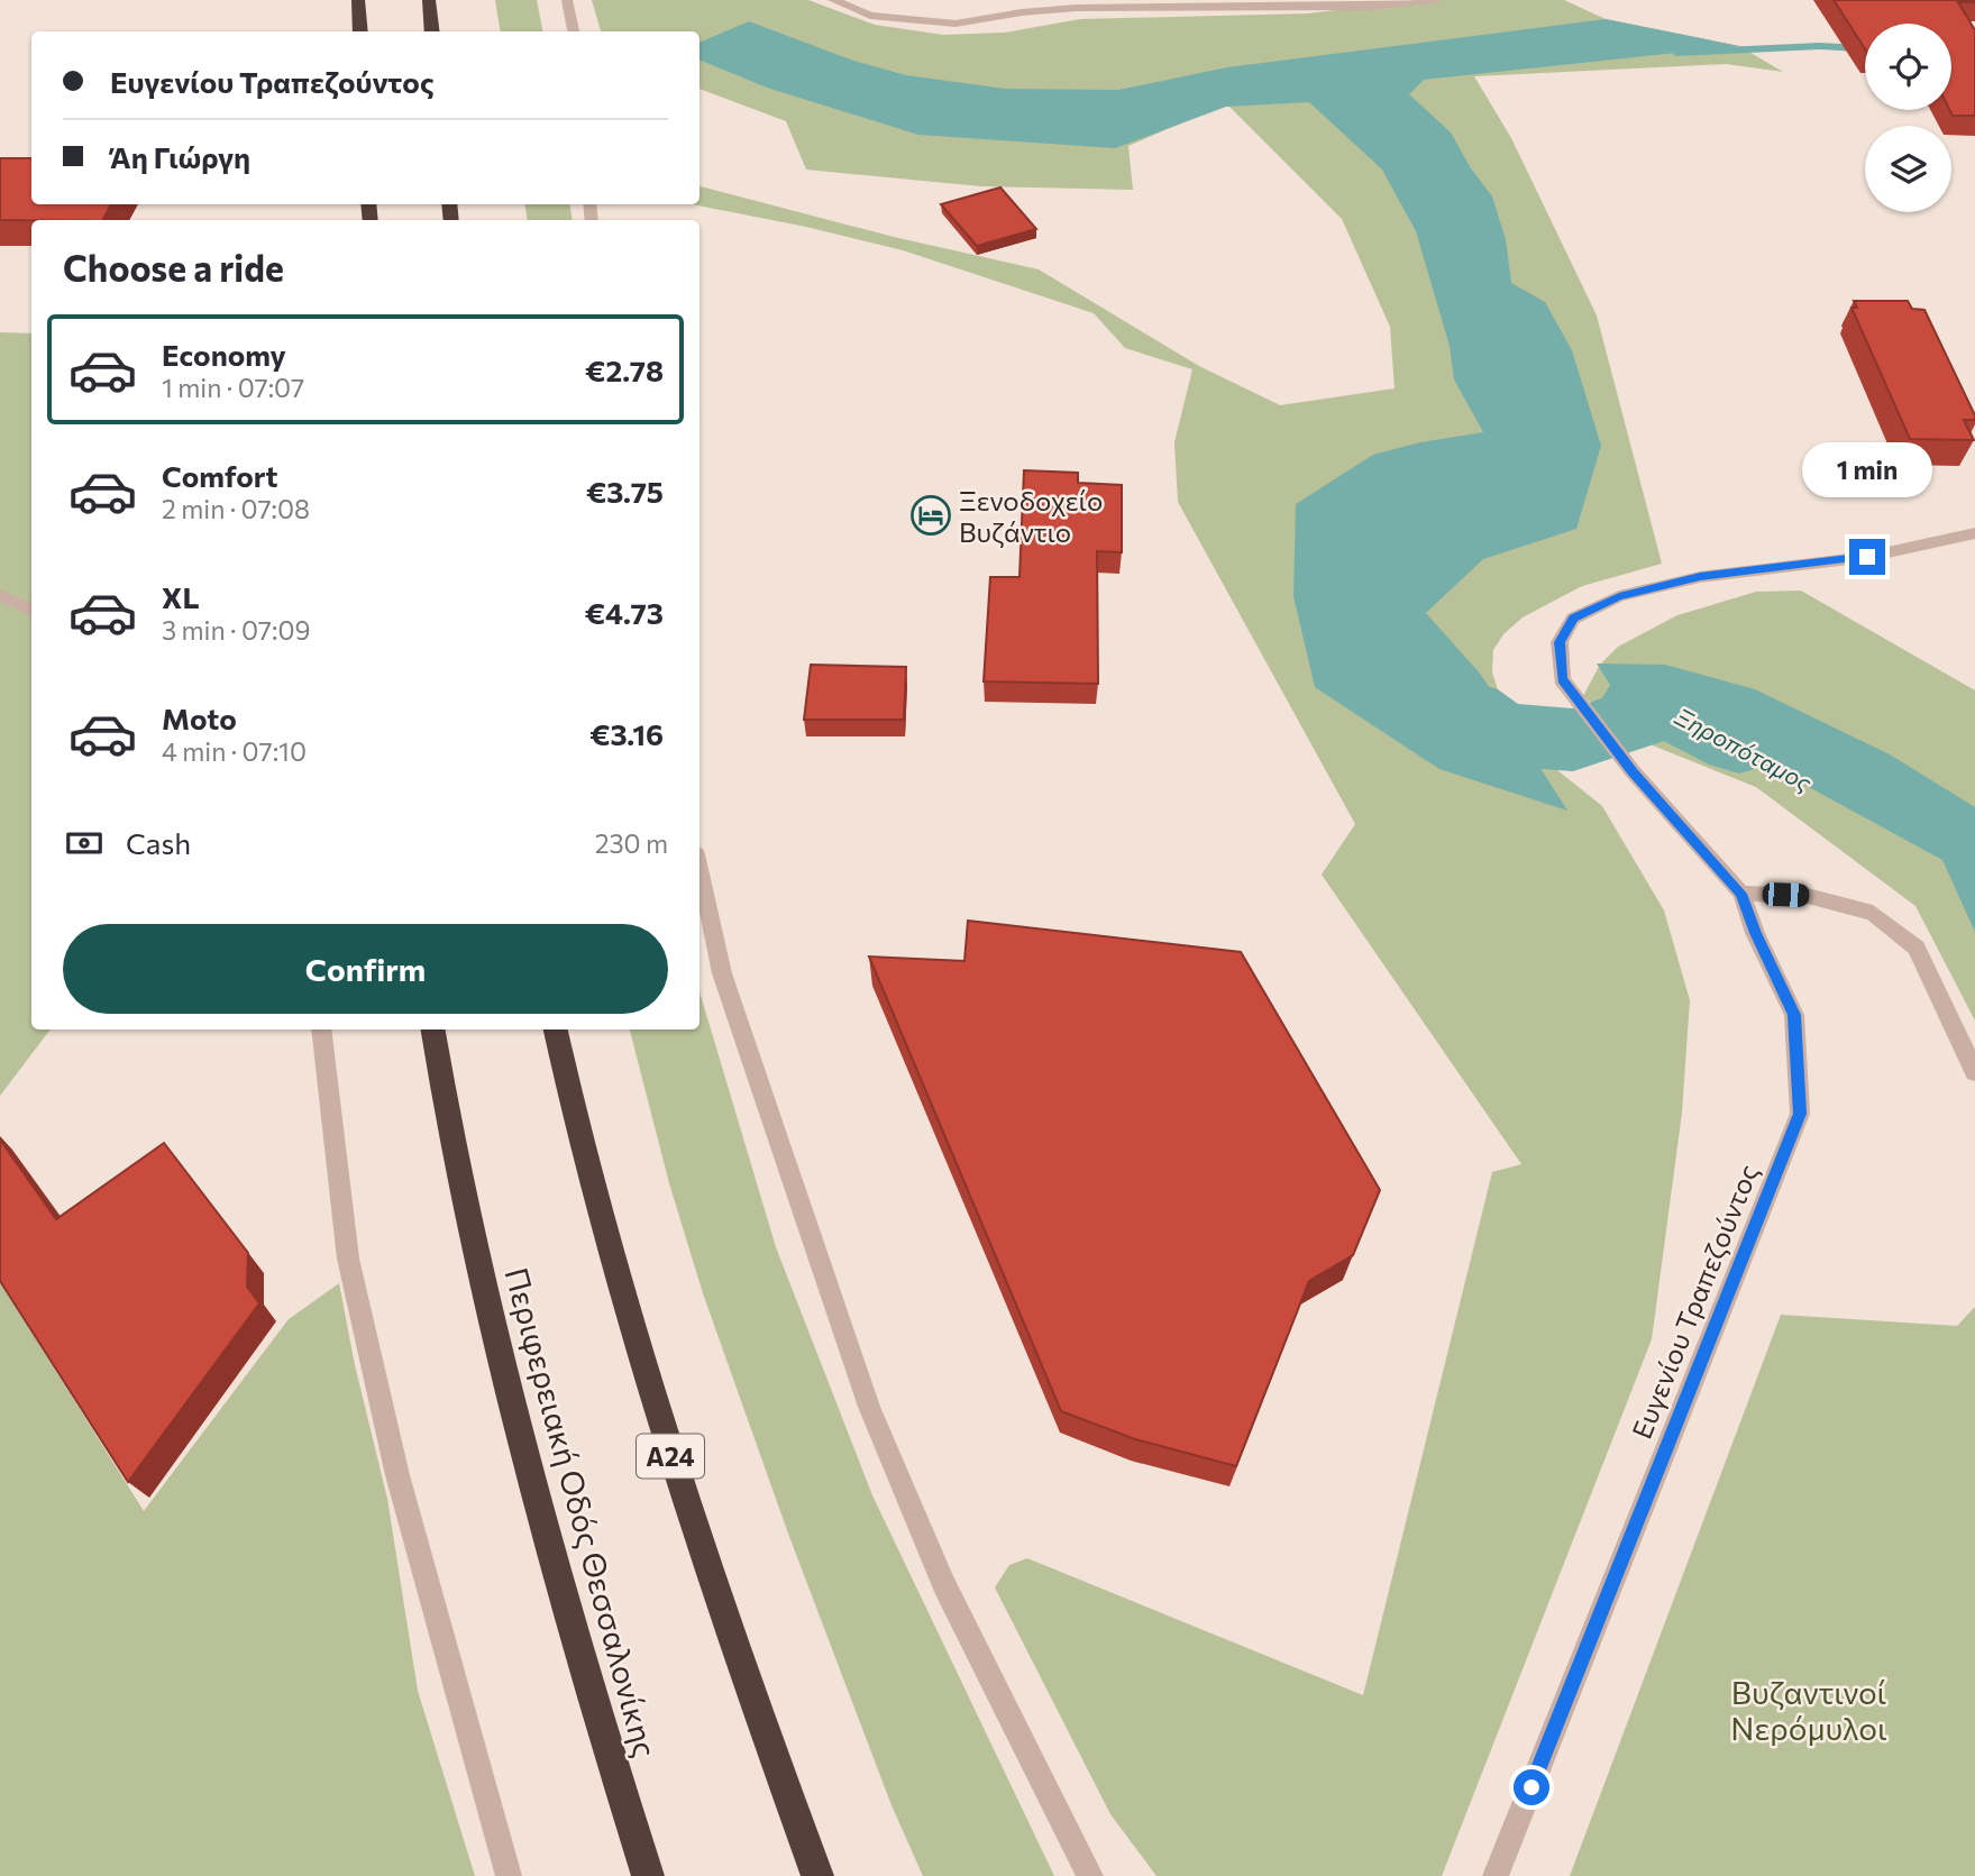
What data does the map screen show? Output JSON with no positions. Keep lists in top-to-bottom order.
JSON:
{
  "streets": {
    "highway": ["Α24", "Περιφερειακή Οδός Θεσσαλονίκης"],
    "street": ["Ευγενίου Τραπεζούντος"]
  },
  "water": ["Ξηροπόταμος"],
  "parks": ["Βυζαντινοί Νερόμυλοι"],
  "places": {
    "hotel": ["Ξενοδοχείο Βυζάντιο"]
  },
  "page": {
    "banner": ["Ευγενίου Τραπεζούντος", "Άη Γιώργη"],
    "heading": "Choose a ride",
    "list": [
      {
        "name": "Economy",
        "note": "1 min · 07:07",
        "value": "€2.78"
      },
      {
        "name": "Comfort",
        "note": "2 min · 07:08",
        "value": "€3.75"
      },
      {
        "name": "XL",
        "note": "3 min · 07:09",
        "value": "€4.73"
      },
      {
        "name": "Moto",
        "note": "4 min · 07:10",
        "value": "€3.16"
      }
    ],
    "bubble": "1 min",
    "pay": ["Cash", "230 m"],
    "buttons": "Confirm"
  }
}
